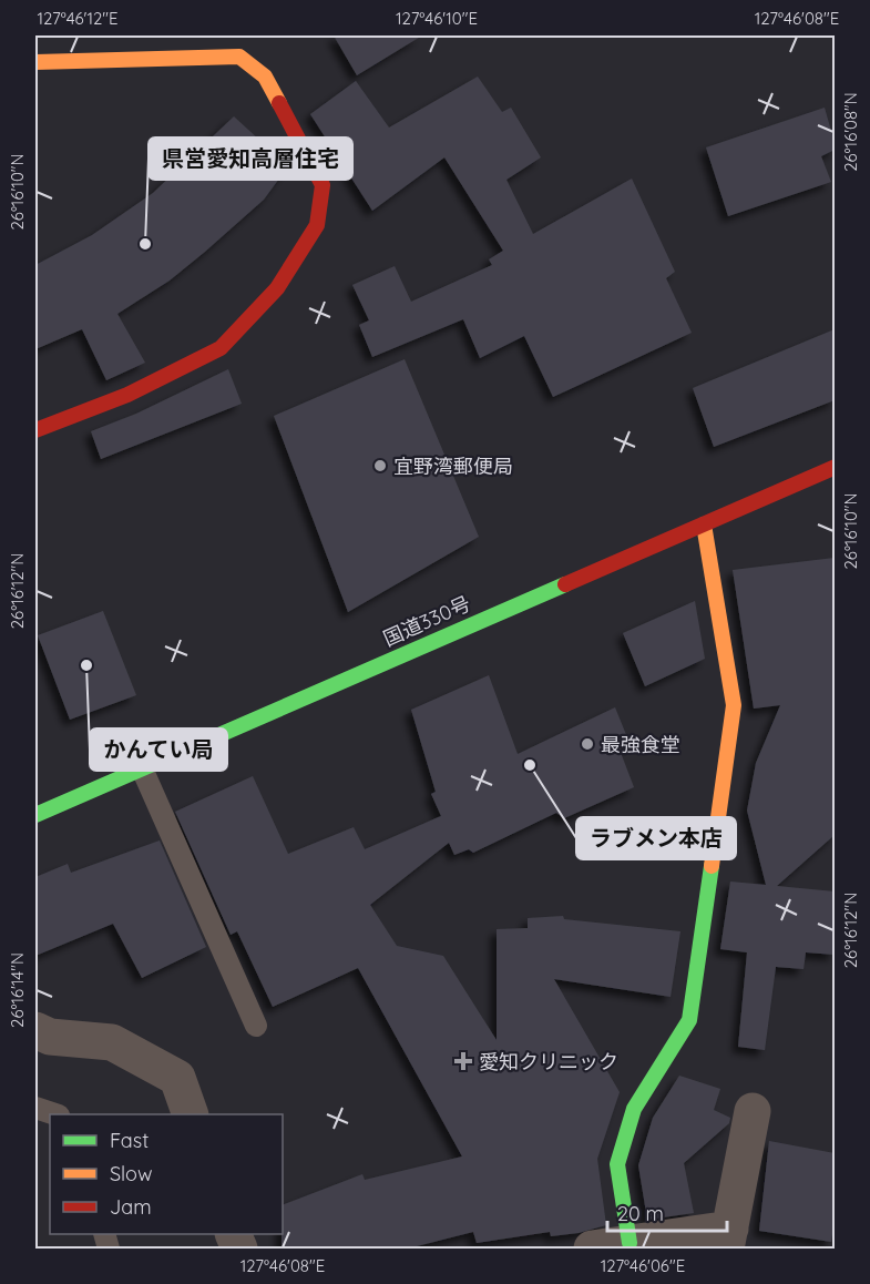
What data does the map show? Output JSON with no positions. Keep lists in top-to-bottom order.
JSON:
{
  "streets": {
    "main road": ["国道330号"]
  },
  "places": {
    "other": [
      "県営愛知高層住宅",
      "宜野湾郵便局",
      "かんてい局",
      "最強食堂",
      "ラブメン本店"
    ],
    "health": ["愛知クリニック"]
  },
  "legend": ["Fast", "Slow", "Jam"],
  "scale_bar": "20 m",
  "coordinates": [
    "127°46'12\"E",
    "127°46'10\"E",
    "127°46'08\"E",
    "26°16'08\"N",
    "26°16'10\"N",
    "26°16'12\"N",
    "26°16'14\"N",
    "127°46'06\"E"
  ]
}
